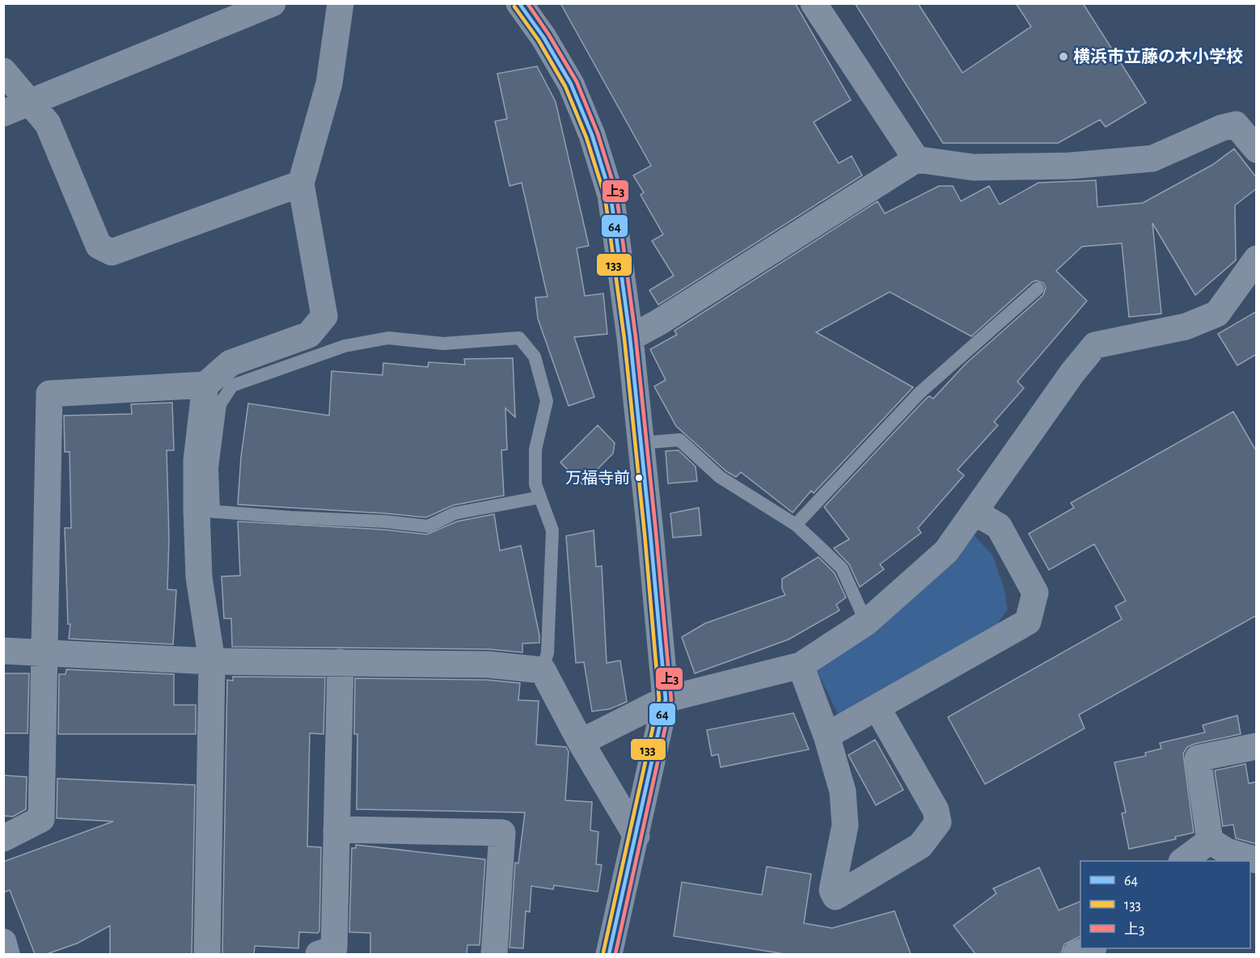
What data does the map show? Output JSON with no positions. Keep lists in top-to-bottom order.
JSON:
{
  "places": ["横浜市立藤の木小学校", "万福寺前"],
  "lines": ["transit line 64", "transit line 上3", "transit line 133"],
  "legend": ["64", "133", "上3"]
}
